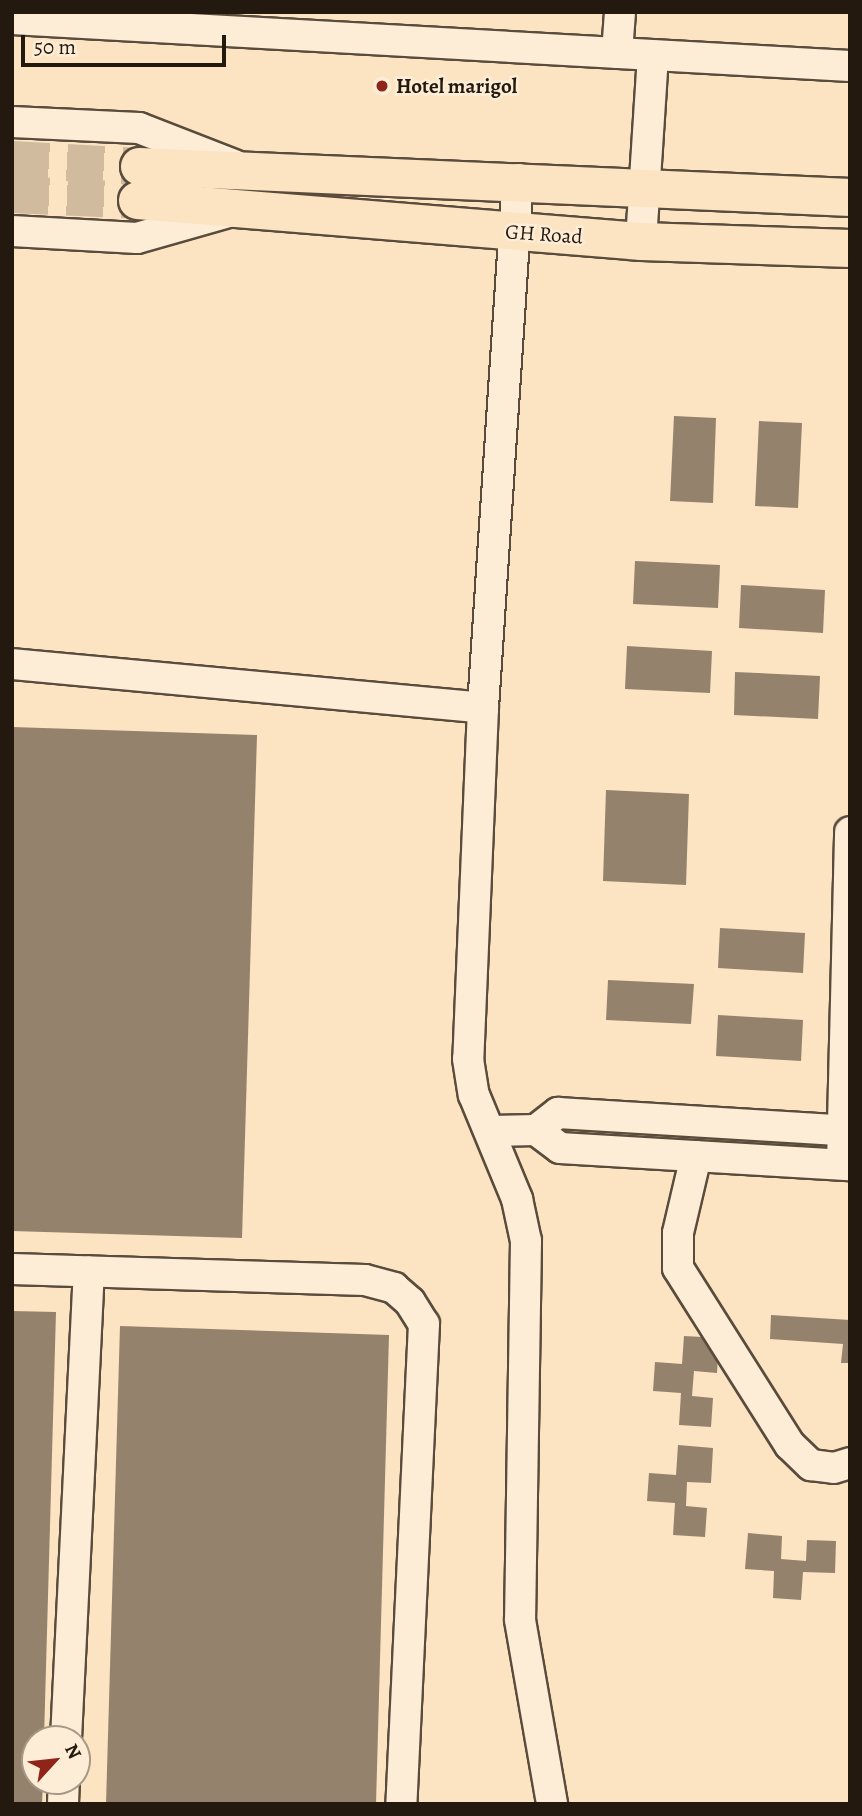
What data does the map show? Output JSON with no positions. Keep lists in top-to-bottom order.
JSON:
{
  "streets": {
    "main road": ["GH Road"]
  },
  "places": ["Hotel marigol"],
  "scale_bar": "50 m",
  "north": "top right"
}
